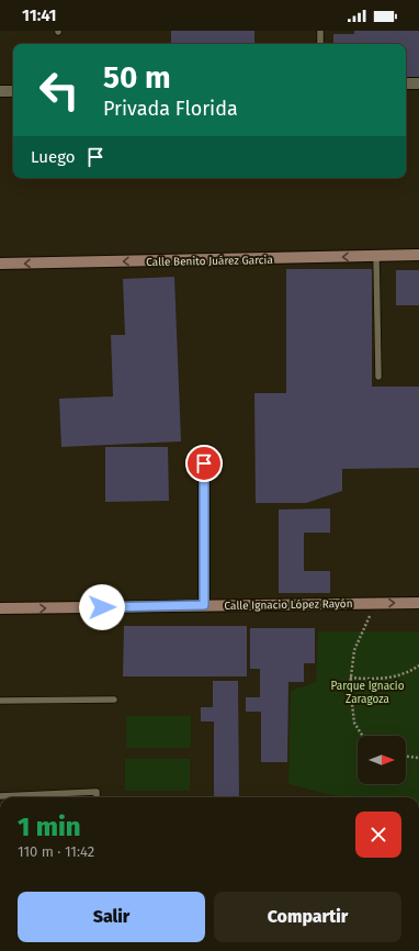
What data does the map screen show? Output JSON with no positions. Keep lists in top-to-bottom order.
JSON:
{
  "streets": {
    "main road": ["Calle Benito Juárez Garcia", "Calle Ignacio López Rayón"]
  },
  "one_way": ["Calle Benito Juárez Garcia", "Calle Ignacio López Rayón"],
  "parks": ["Parque Ignacio Zaragoza"],
  "north": "right",
  "page": {
    "status": "11:41",
    "turn": ["50 m", "Privada Florida"],
    "then": "Luego",
    "heading": ["1 min", "110 m · 11:42"],
    "buttons": ["Salir", "Compartir"]
  }
}
